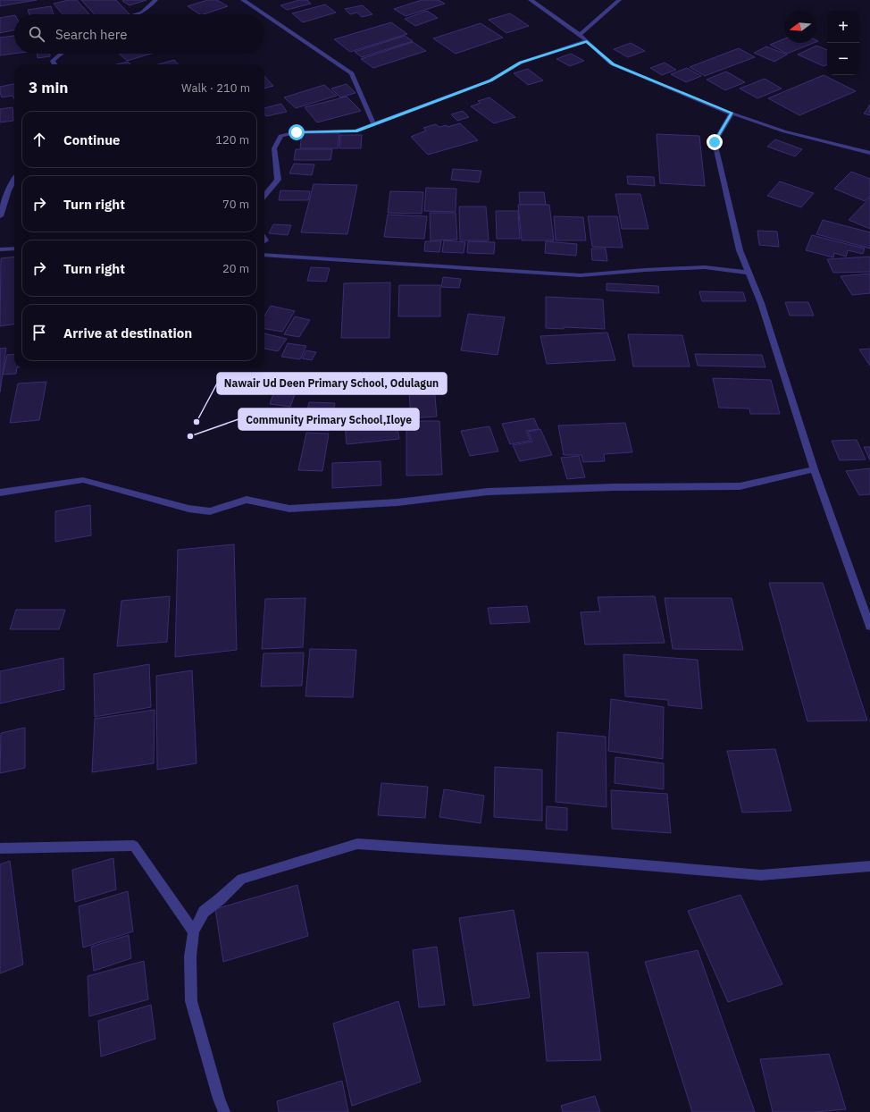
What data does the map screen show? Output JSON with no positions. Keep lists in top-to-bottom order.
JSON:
{
  "places": ["Nawair Ud Deen Primary School, Odulagun", "Community Primary School,Iloye"],
  "north": "left",
  "page": {
    "map_buttons": ["+", "−"],
    "search": "Search here",
    "heading": ["3 min", "Walk · 210 m"],
    "list": [
      ["Continue", "120 m"],
      ["Turn right", "70 m"],
      ["Turn right", "20 m"],
      "Arrive at destination"
    ]
  }
}
